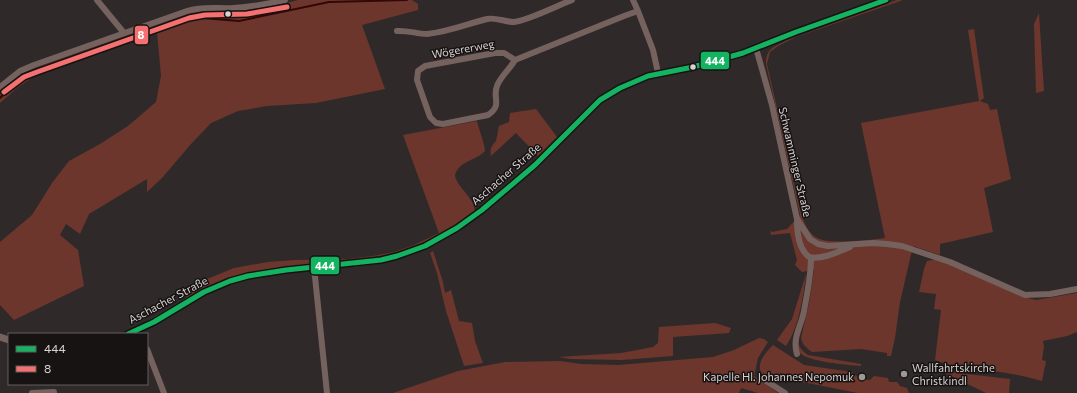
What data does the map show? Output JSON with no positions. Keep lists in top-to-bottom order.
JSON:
{
  "streets": {
    "street": ["Wögererweg", "Schwamminger Straße", "Aschacher Straße"]
  },
  "crossings": [
    ["Schwamminger Straße", "Aschacher Straße"]
  ],
  "places": ["Wallfahrtskirche Christkindl", "Kapelle Hl. Johannes Nepomuk"],
  "lines": ["transit line 444", "transit line 8"],
  "legend": ["444", "8"]
}
